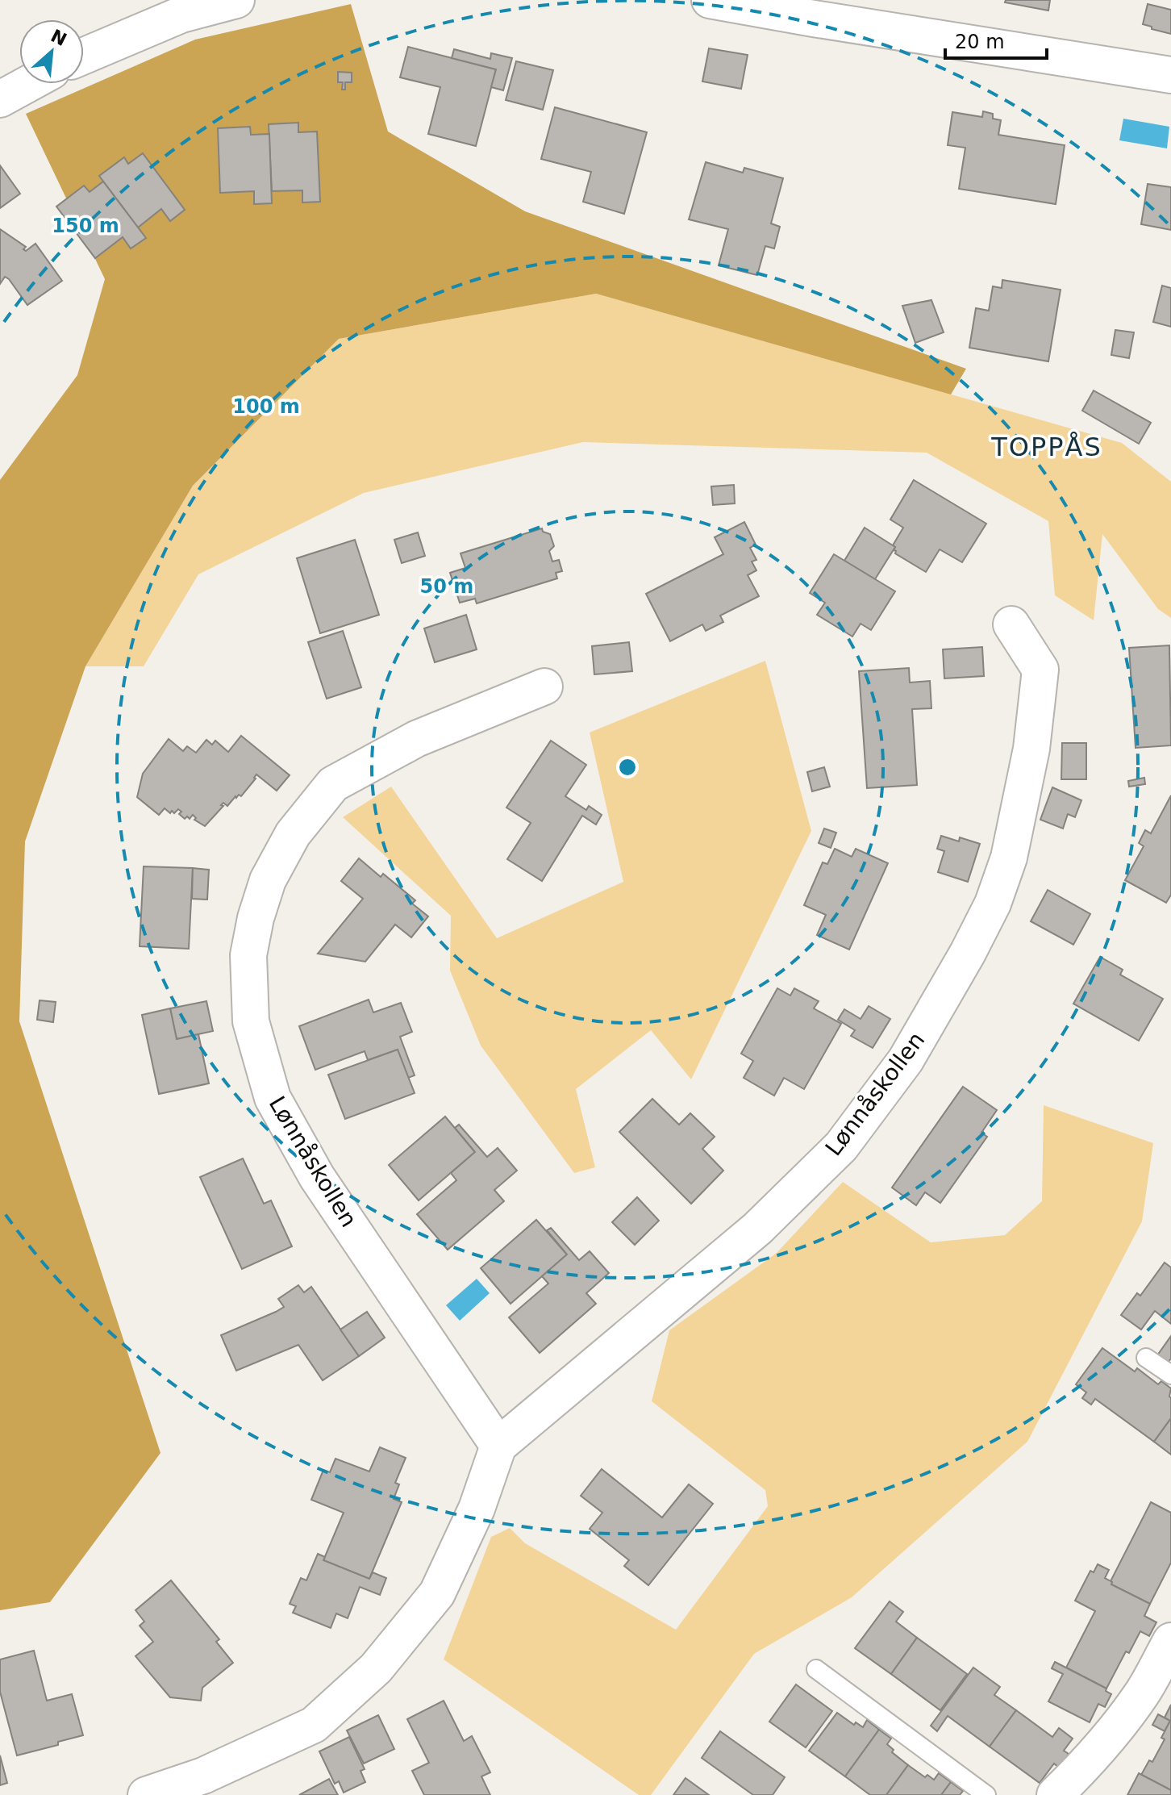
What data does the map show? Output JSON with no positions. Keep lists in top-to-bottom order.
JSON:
{
  "streets": {
    "street": ["Lønnåskollen"]
  },
  "districts": ["TOPPÅS"],
  "scale_bar": "20 m",
  "north": "top right",
  "rings": ["150 m", "100 m", "50 m"]
}
